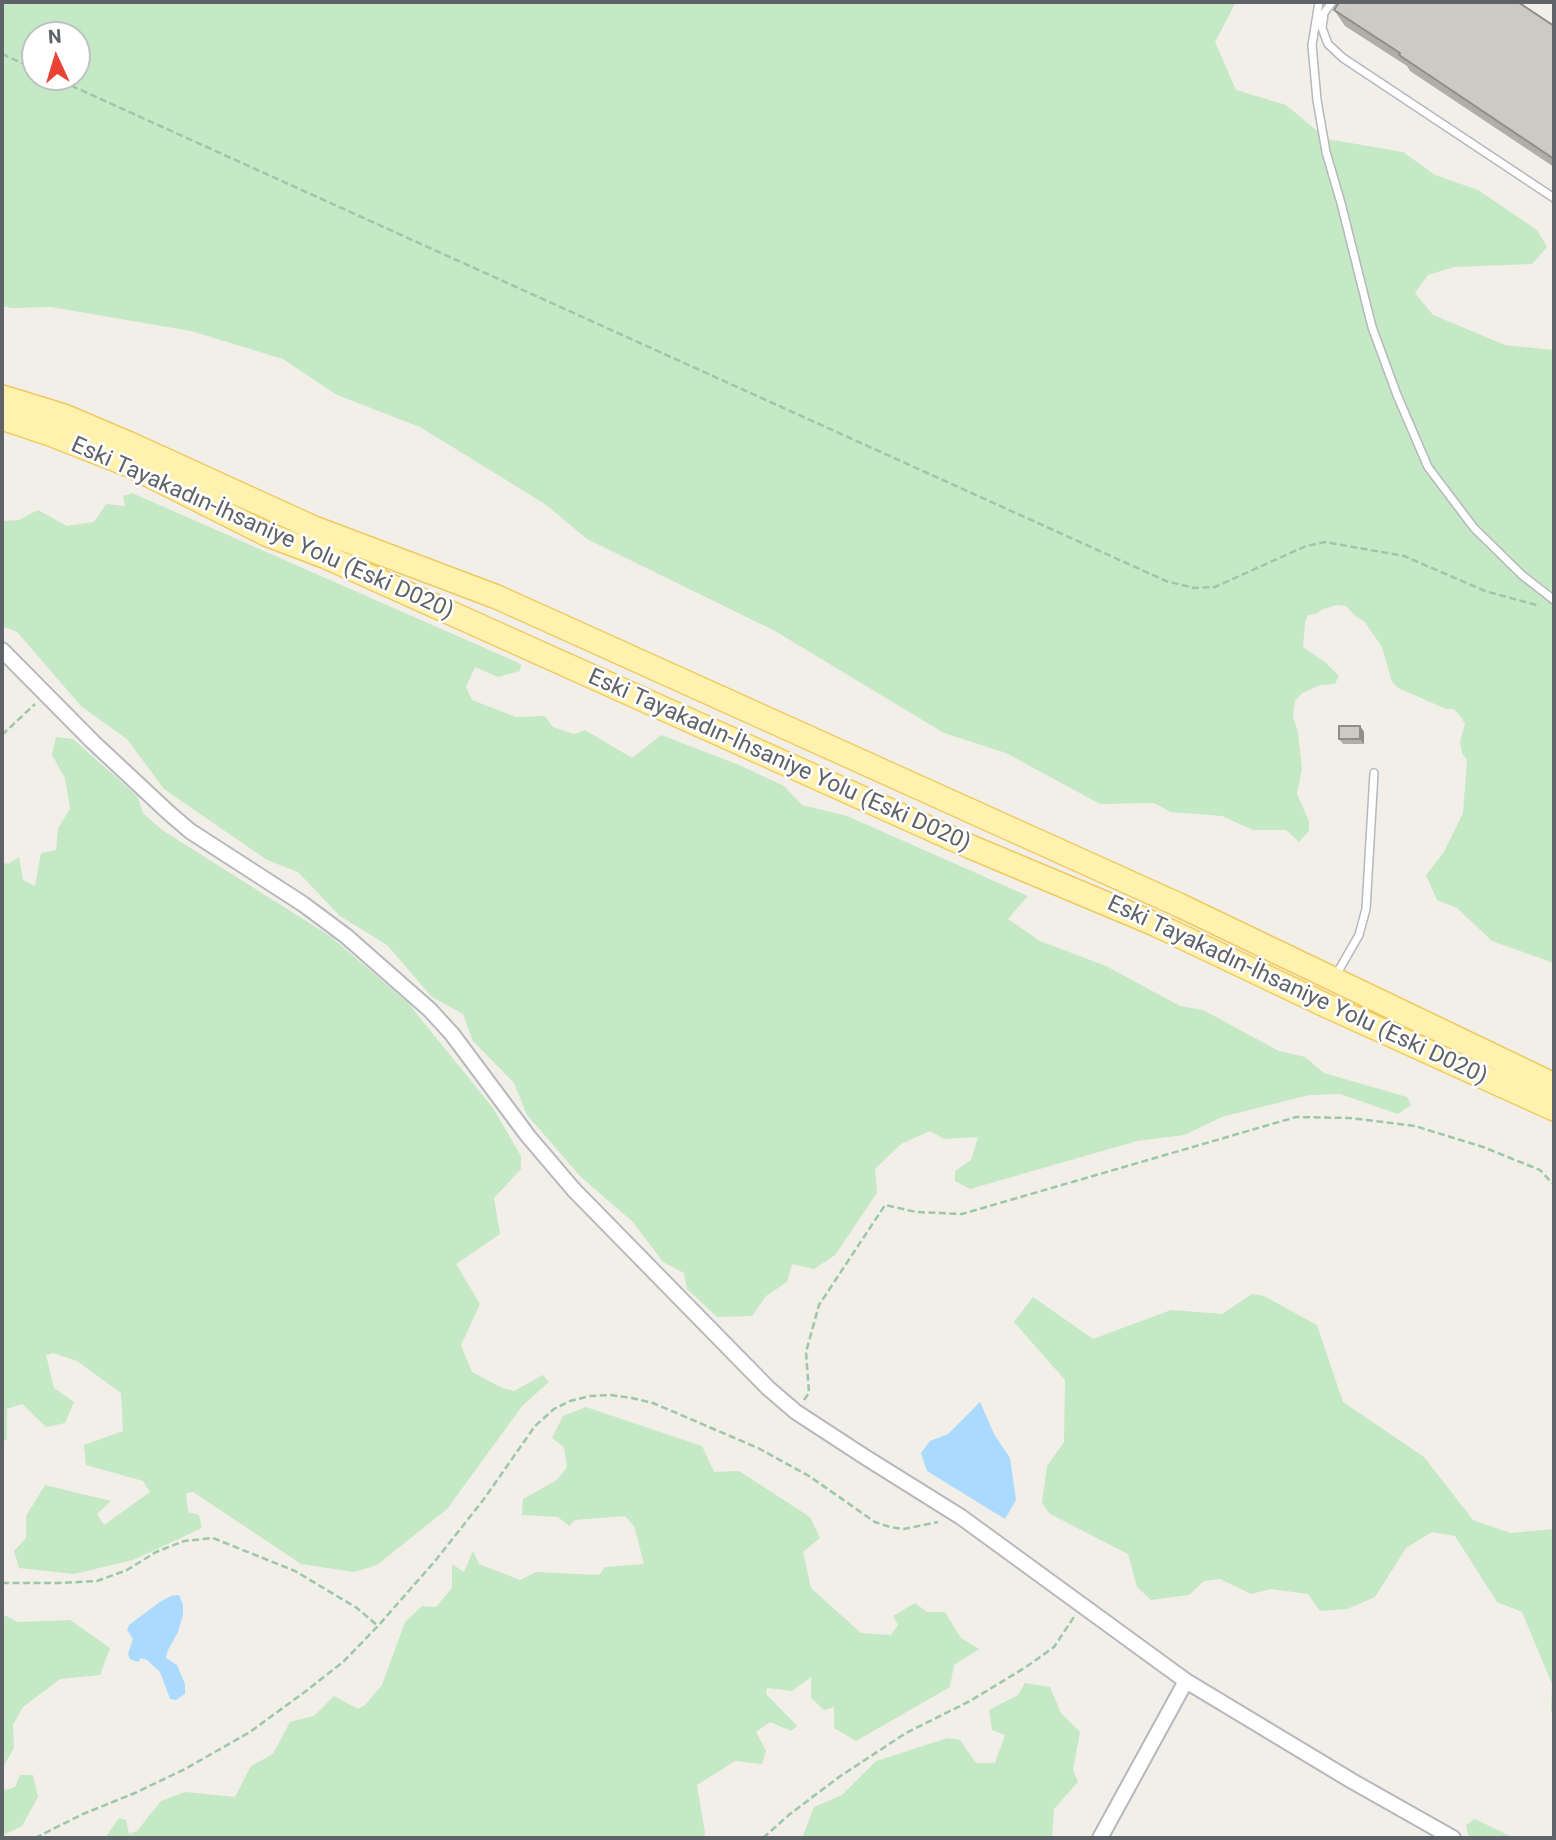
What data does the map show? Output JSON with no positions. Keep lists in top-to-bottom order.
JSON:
{
  "streets": {
    "main road": ["Eski Tayakadın-İhsaniye Yolu (Eski D020)"]
  },
  "north": "top"
}
